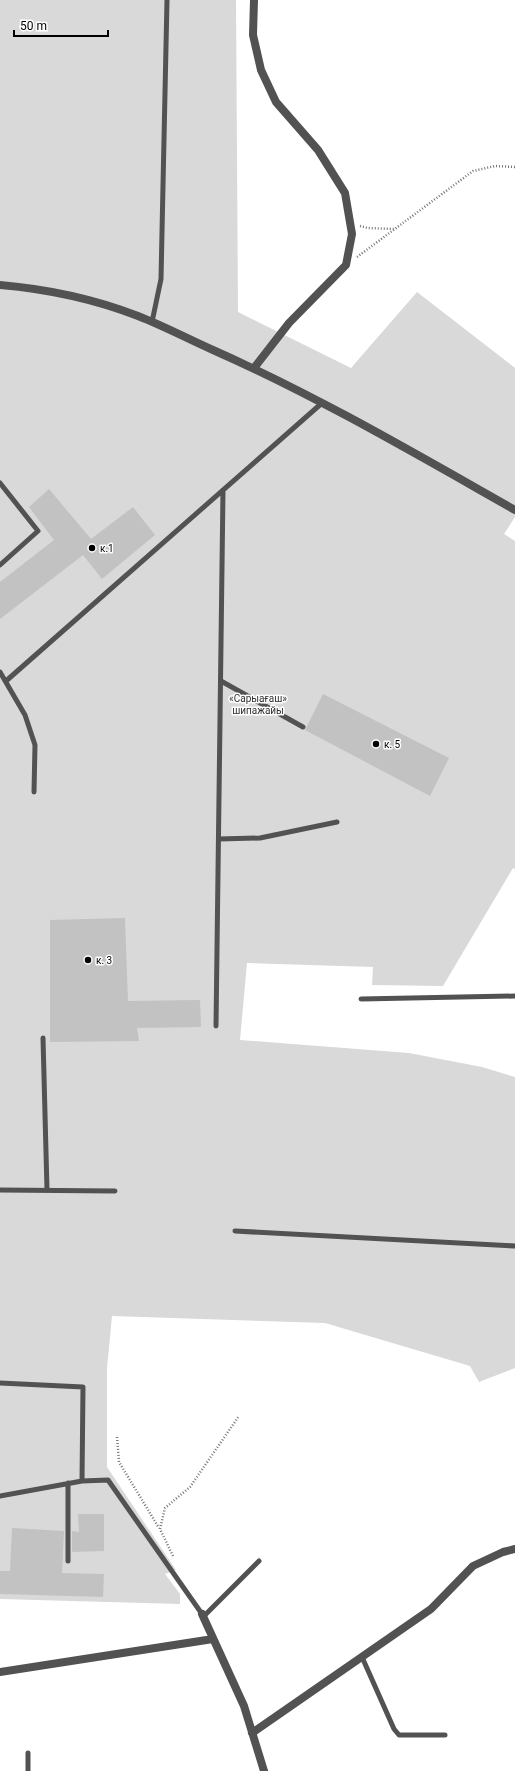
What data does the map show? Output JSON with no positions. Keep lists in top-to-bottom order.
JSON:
{
  "parks": ["«Сарыағаш» шипажайы"],
  "places": ["к.1", "к. 5", "к. 3"],
  "scale_bar": "50 m"
}
